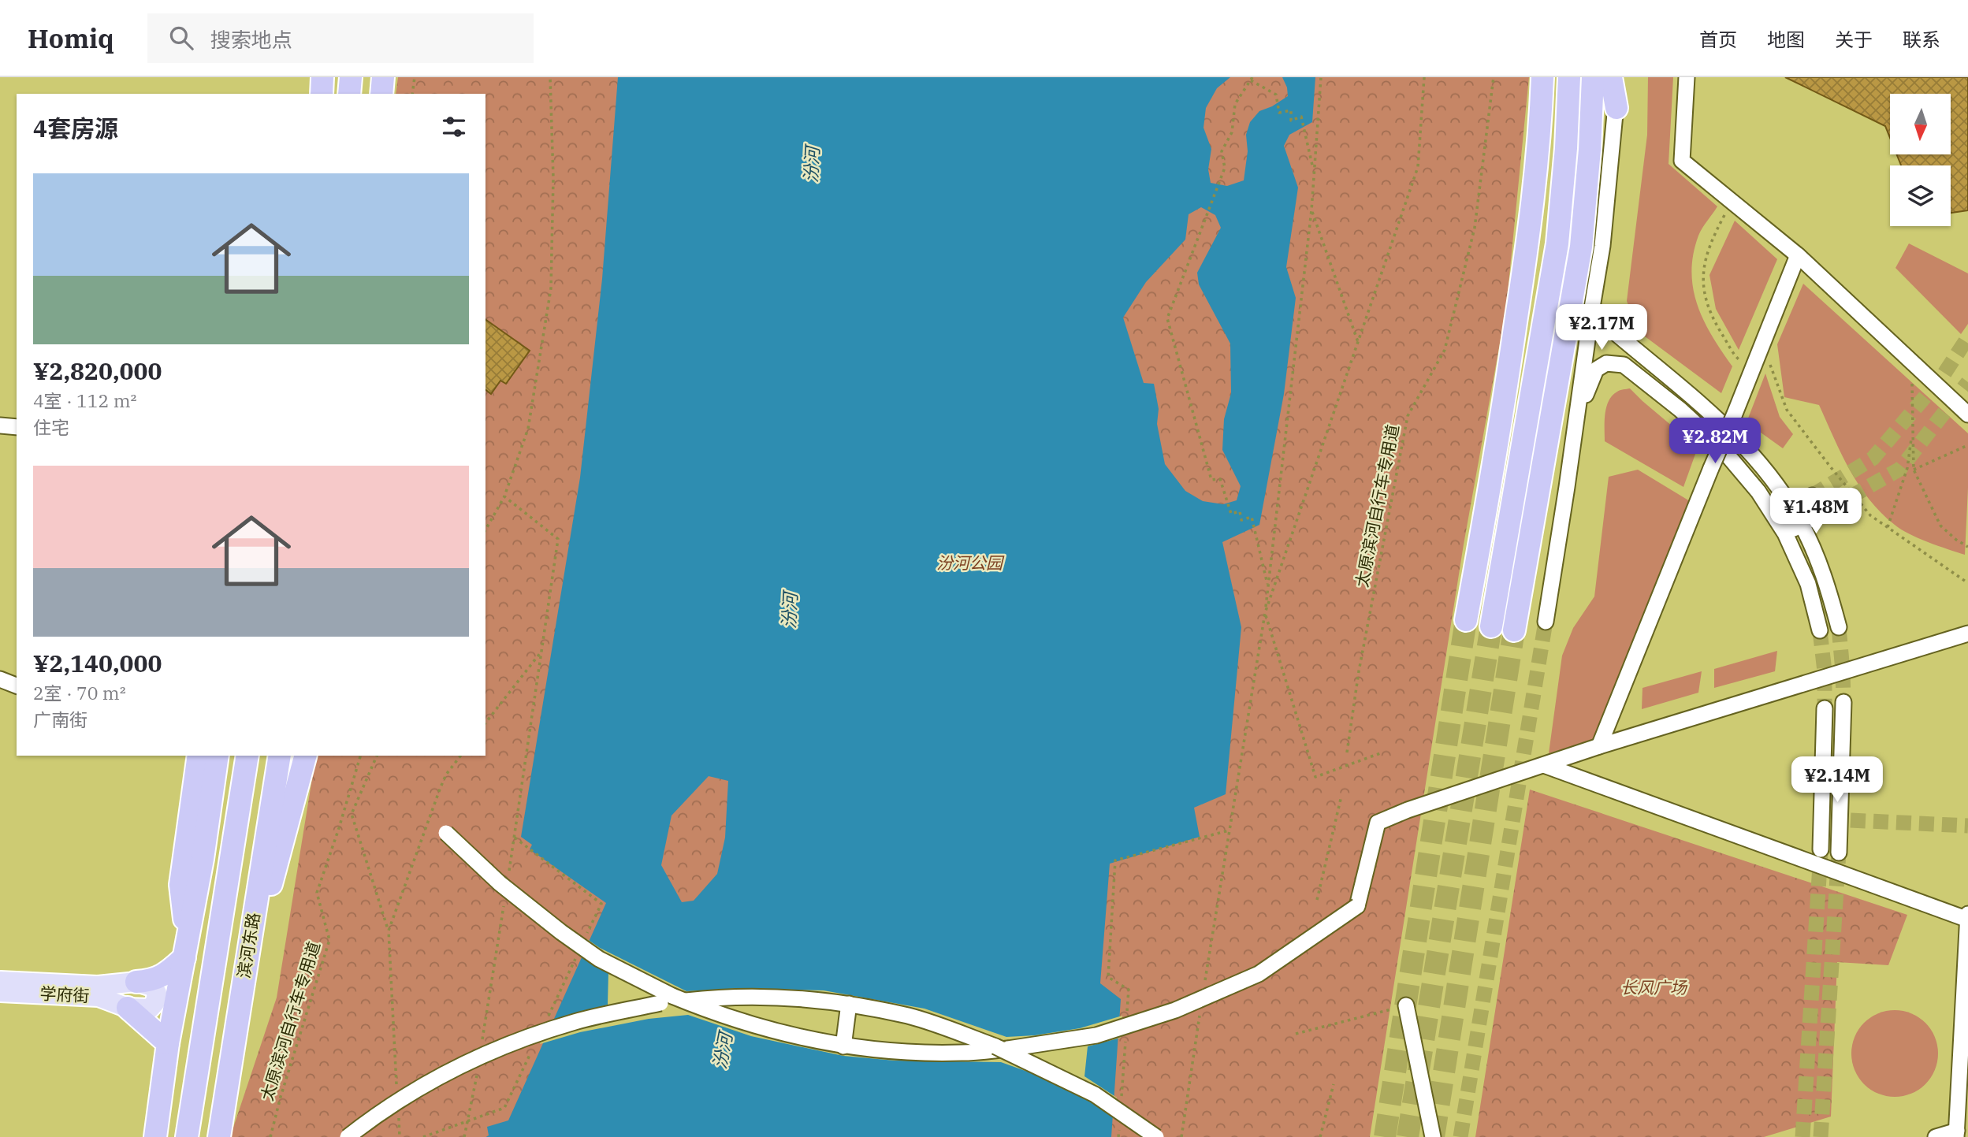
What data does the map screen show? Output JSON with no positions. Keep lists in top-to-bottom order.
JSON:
{
  "streets": {
    "highway": ["滨河东路"],
    "main road": ["学府街"],
    "path": ["太原滨河自行车专用道"]
  },
  "water": ["汾河"],
  "parks": ["汾河公园", "长风广场"],
  "north": "bottom",
  "page": {
    "header": "Homiq",
    "search": "搜索地点",
    "nav": [
      "首页",
      "地图",
      "关于",
      "联系"
    ],
    "heading": "4套房源",
    "list": [
      {
        "name": "¥2,820,000",
        "note": "4室 · 112 m² · 住宅"
      },
      {
        "name": "¥2,140,000",
        "note": "2室 · 70 m² · 广南街"
      }
    ],
    "price": [
      "¥2.17M",
      "¥2.82M",
      "¥1.48M",
      "¥2.14M"
    ]
  }
}
